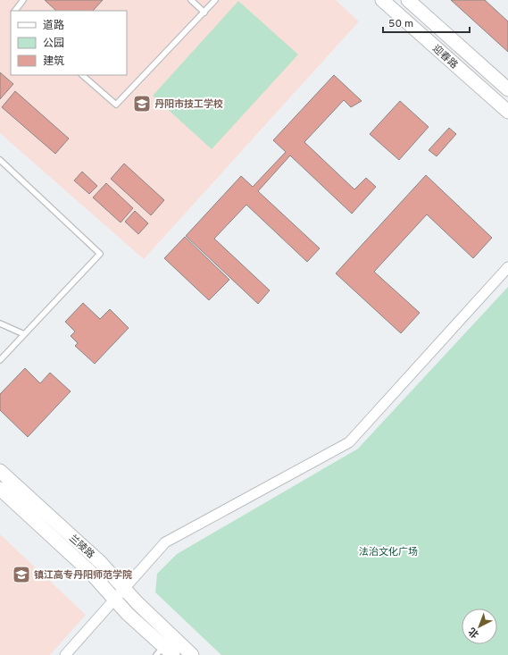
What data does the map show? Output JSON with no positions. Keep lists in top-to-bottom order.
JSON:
{
  "streets": {
    "street": ["迎春路", "兰陵路"]
  },
  "parks": ["法治文化广场"],
  "places": {
    "school or university": ["丹阳市技工学校", "镇江高专丹阳师范学院"]
  },
  "legend": ["道路", "公园", "建筑"],
  "scale_bar": "50 m",
  "north": "bottom left"
}
